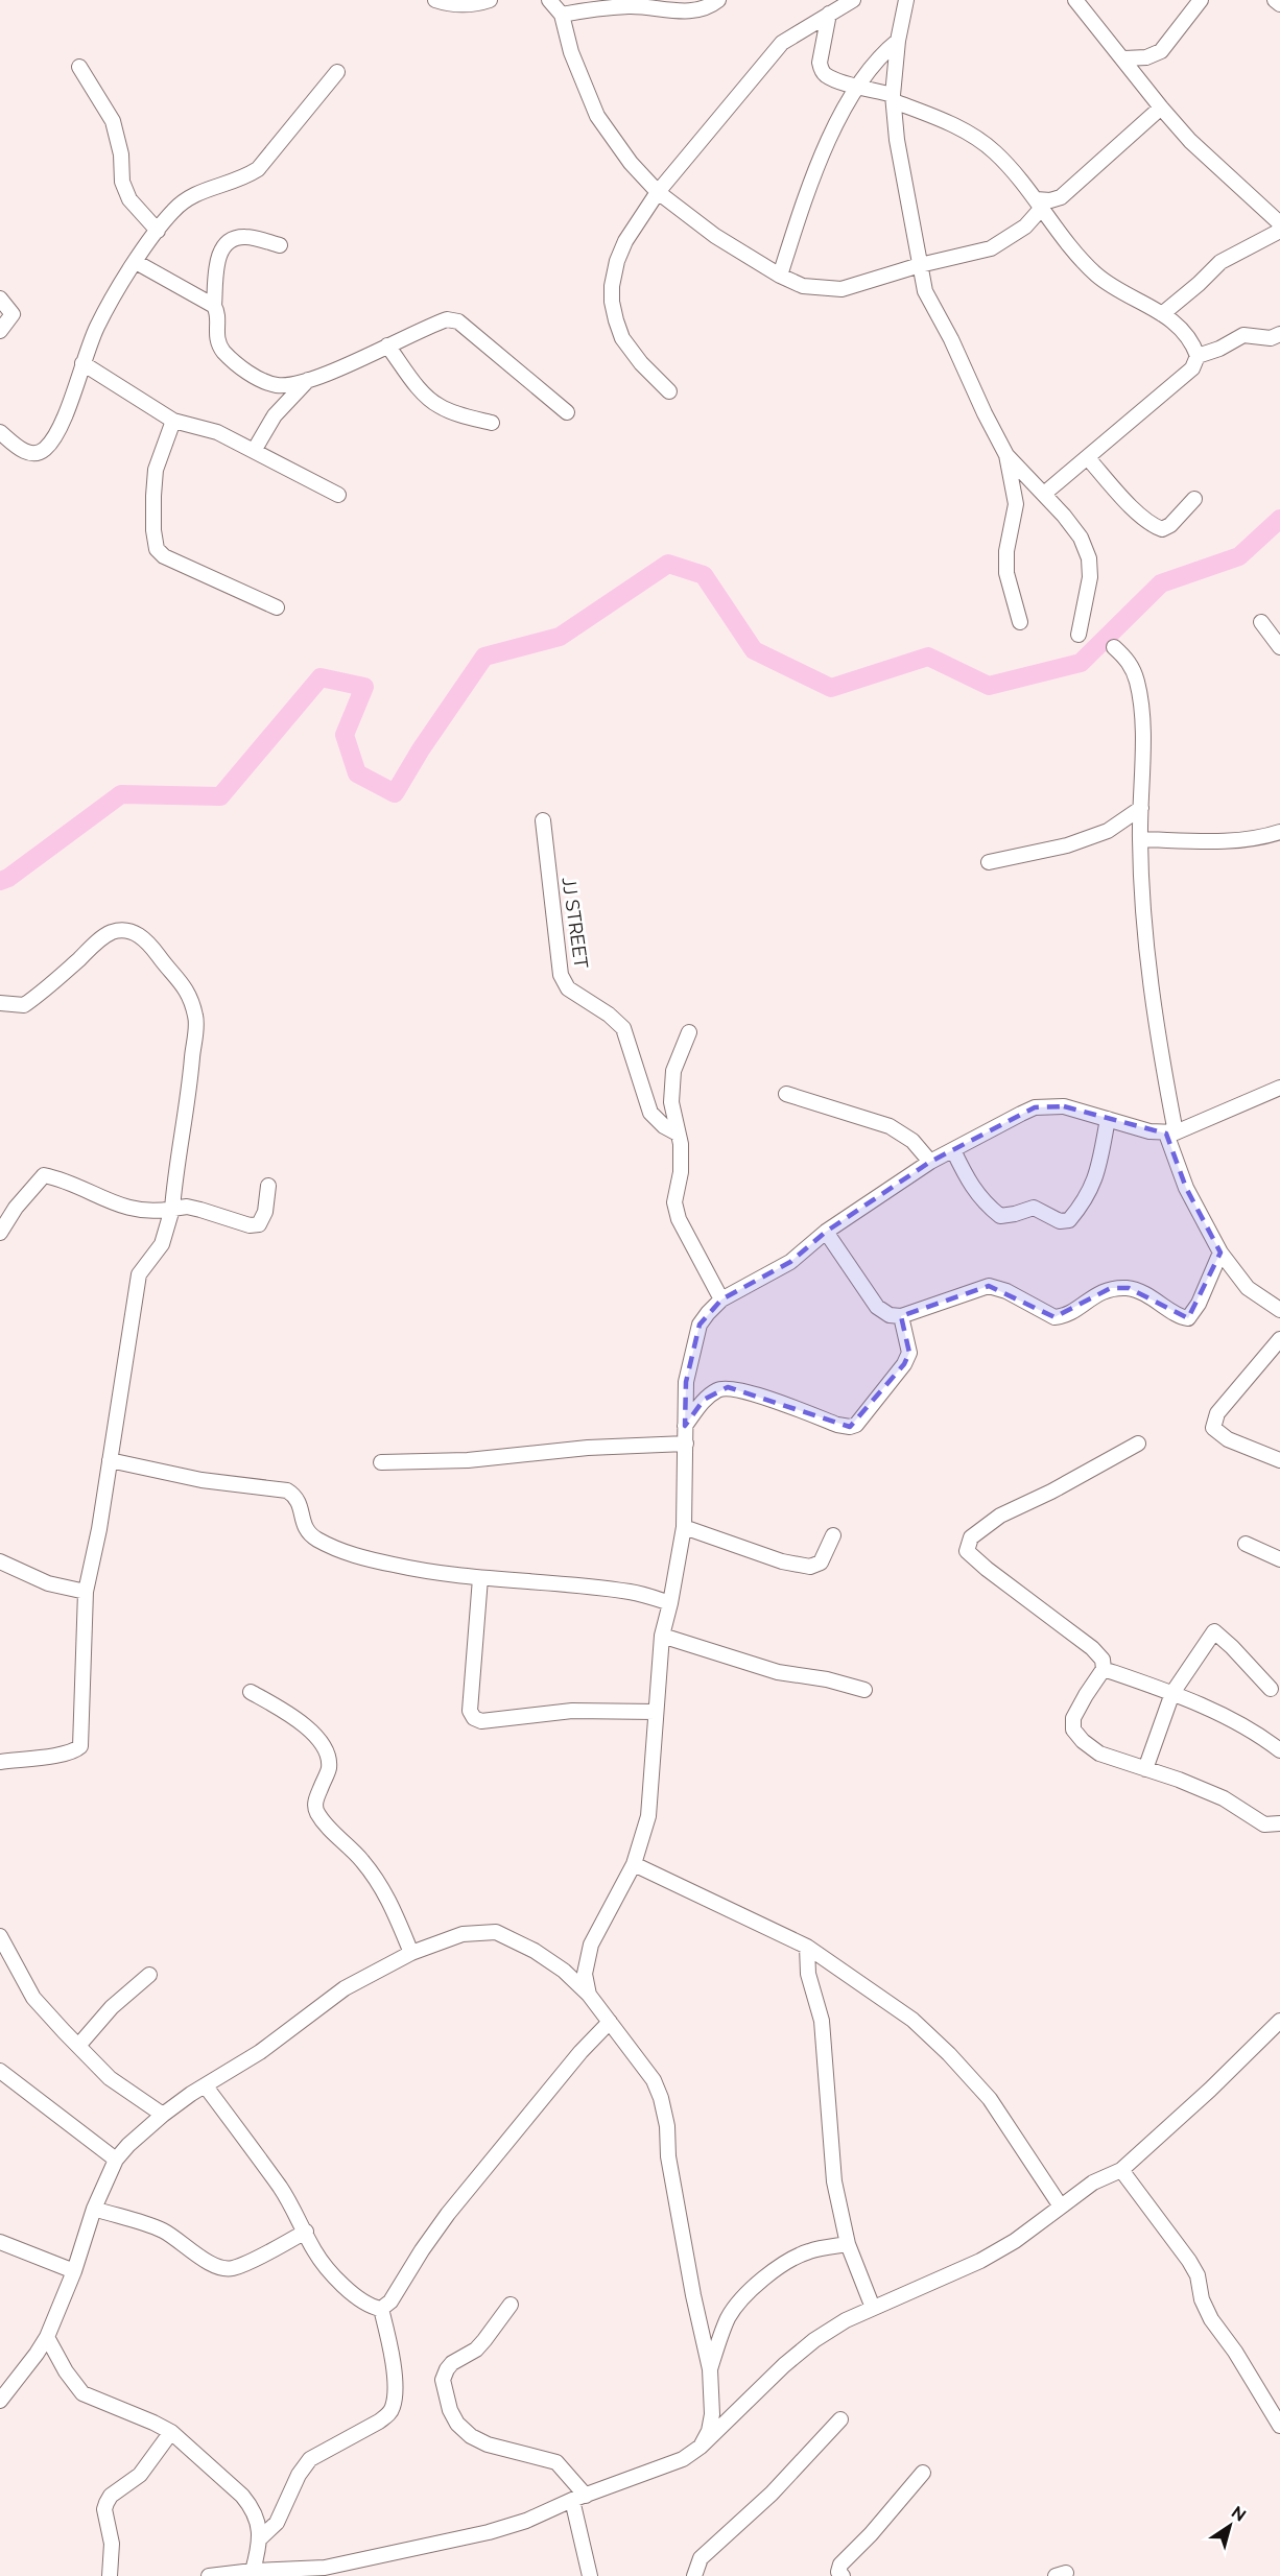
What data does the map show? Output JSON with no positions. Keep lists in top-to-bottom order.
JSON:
{
  "streets": {
    "street": ["JJ STREET"]
  },
  "north": "top right"
}
